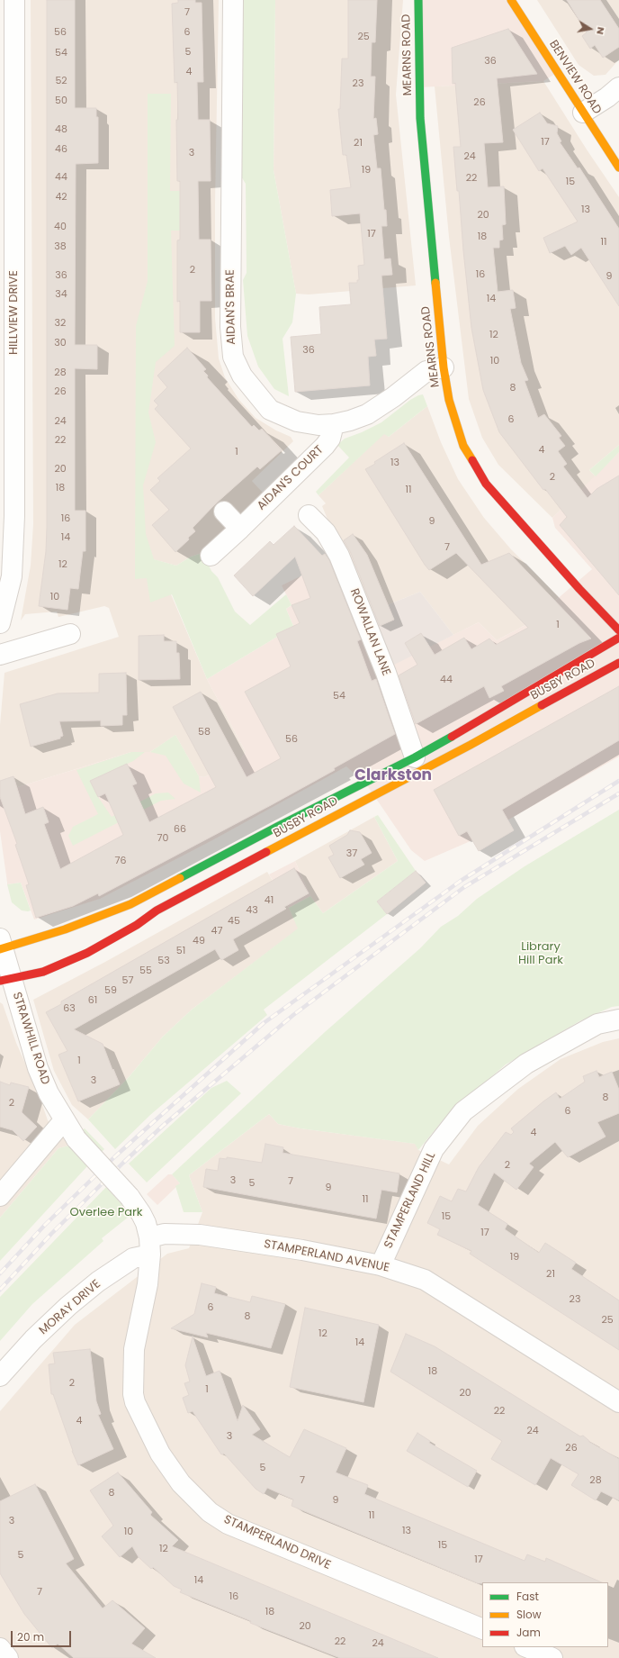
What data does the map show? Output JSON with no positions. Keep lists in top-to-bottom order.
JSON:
{
  "streets": {
    "main road": ["MEARNS ROAD", "BENVIEW ROAD", "BUSBY ROAD"],
    "street": [
      "AIDAN'S BRAE",
      "HILLVIEW DRIVE",
      "AIDAN'S COURT",
      "ROWALLAN LANE",
      "STRAWHILL ROAD",
      "STAMPERLAND HILL",
      "STAMPERLAND AVENUE",
      "MORAY DRIVE",
      "STAMPERLAND DRIVE"
    ]
  },
  "crossings": [
    ["MEARNS ROAD", "AIDAN'S BRAE"],
    ["AIDAN'S BRAE", "AIDAN'S COURT"],
    ["ROWALLAN LANE", "BUSBY ROAD"],
    ["BUSBY ROAD", "STRAWHILL ROAD"],
    ["STRAWHILL ROAD", "STAMPERLAND AVENUE"],
    ["STRAWHILL ROAD", "MORAY DRIVE"],
    ["STRAWHILL ROAD", "STAMPERLAND DRIVE"],
    ["STAMPERLAND HILL", "STAMPERLAND AVENUE"],
    ["STAMPERLAND AVENUE", "MORAY DRIVE"],
    ["STAMPERLAND AVENUE", "STAMPERLAND DRIVE"],
    ["MORAY DRIVE", "STAMPERLAND DRIVE"]
  ],
  "districts": ["Clarkston"],
  "parks": ["Library Hill Park", "Overlee Park"],
  "house_numbers": [
    "7",
    "56",
    "6",
    "25",
    "5",
    "54",
    "36",
    "4",
    "52",
    "23",
    "50",
    "26",
    "48",
    "17",
    "21",
    "46",
    "3",
    "24",
    "19",
    "44",
    "22",
    "15",
    "42",
    "13",
    "20",
    "40",
    "17",
    "18",
    "11",
    "38",
    "2",
    "16",
    "36",
    "9",
    "34",
    "14",
    "32",
    "12",
    "30",
    "36",
    "10",
    "28",
    "8",
    "26",
    "6",
    "24",
    "22",
    "4",
    "1",
    "13",
    "20",
    "2",
    "18",
    "11",
    "16",
    "9",
    "14",
    "7",
    "12",
    "10",
    "1",
    "44",
    "54",
    "58",
    "56",
    "66",
    "70",
    "37",
    "76",
    "41",
    "43",
    "45",
    "47",
    "49",
    "51",
    "53",
    "55",
    "57",
    "59",
    "61",
    "63",
    "1",
    "3",
    "8",
    "2",
    "6",
    "4",
    "2",
    "3",
    "7",
    "5",
    "9",
    "11",
    "15",
    "17",
    "19",
    "21",
    "23",
    "6",
    "8",
    "25",
    "12",
    "14",
    "18",
    "2",
    "1",
    "20",
    "22",
    "4",
    "24",
    "3",
    "26",
    "5",
    "7",
    "28",
    "8",
    "9",
    "11",
    "3",
    "13",
    "10",
    "15",
    "12",
    "5",
    "17",
    "14",
    "7",
    "16",
    "18",
    "20",
    "22",
    "24"
  ],
  "legend": ["Fast", "Slow", "Jam"],
  "scale_bar": "20 m",
  "north": "right"
}
